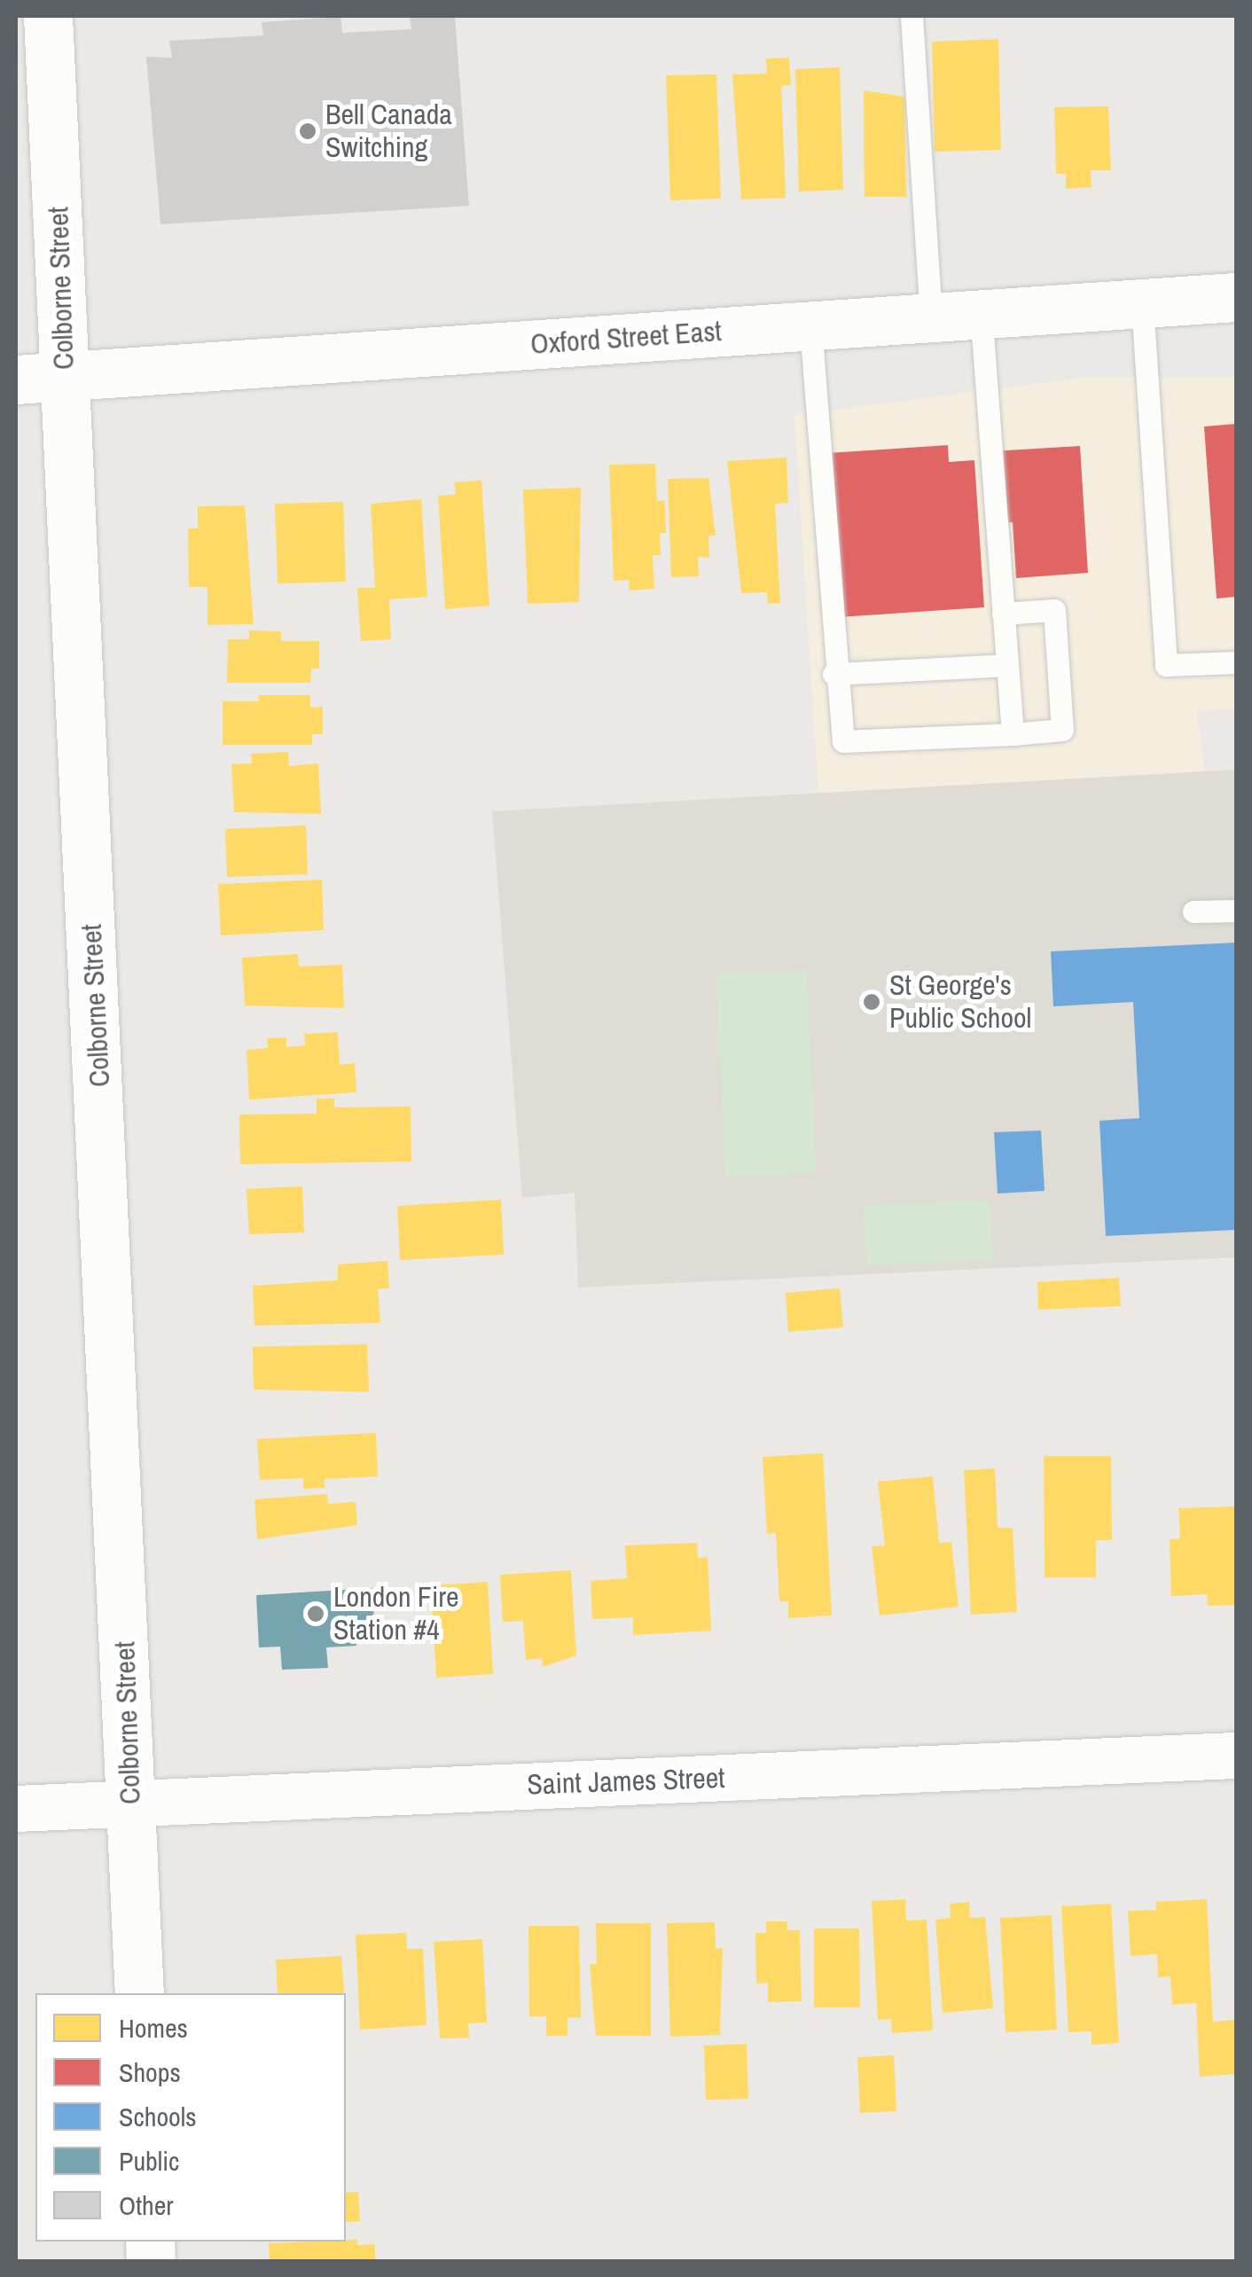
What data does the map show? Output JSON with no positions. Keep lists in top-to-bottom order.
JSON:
{
  "streets": {
    "street": ["Colborne Street", "Oxford Street East", "Saint James Street"]
  },
  "crossings": [
    ["Colborne Street", "Oxford Street East"],
    ["Colborne Street", "Saint James Street"]
  ],
  "places": ["Bell Canada Switching", "St George's Public School", "London Fire Station #4"],
  "legend": [
    "Homes",
    "Shops",
    "Schools",
    "Public",
    "Other"
  ]
}
